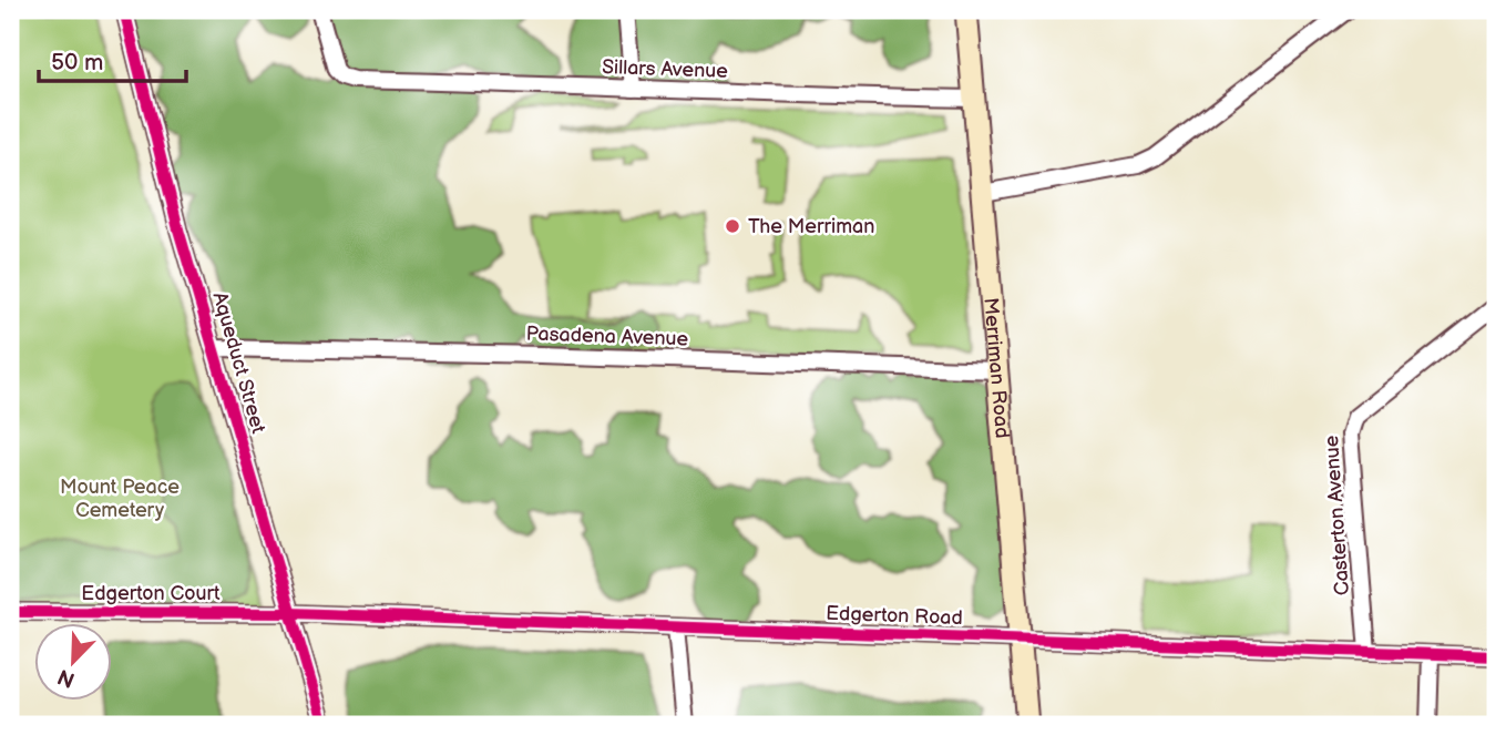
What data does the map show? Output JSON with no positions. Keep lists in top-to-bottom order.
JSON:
{
  "streets": {
    "main road": ["Merriman Road"],
    "street": [
      "Sillars Avenue",
      "Pasadena Avenue",
      "Aqueduct Street",
      "Casterton Avenue",
      "Edgerton Court",
      "Edgerton Road"
    ]
  },
  "crossings": [
    ["Sillars Avenue", "Merriman Road"],
    ["Pasadena Avenue", "Aqueduct Street"],
    ["Pasadena Avenue", "Merriman Road"],
    ["Aqueduct Street", "Edgerton Court"],
    ["Aqueduct Street", "Edgerton Road"],
    ["Merriman Road", "Edgerton Road"],
    ["Casterton Avenue", "Edgerton Road"],
    ["Edgerton Court", "Edgerton Road"]
  ],
  "parks": ["Mount Peace Cemetery"],
  "places": ["The Merriman"],
  "scale_bar": "50 m",
  "north": "bottom left"
}
